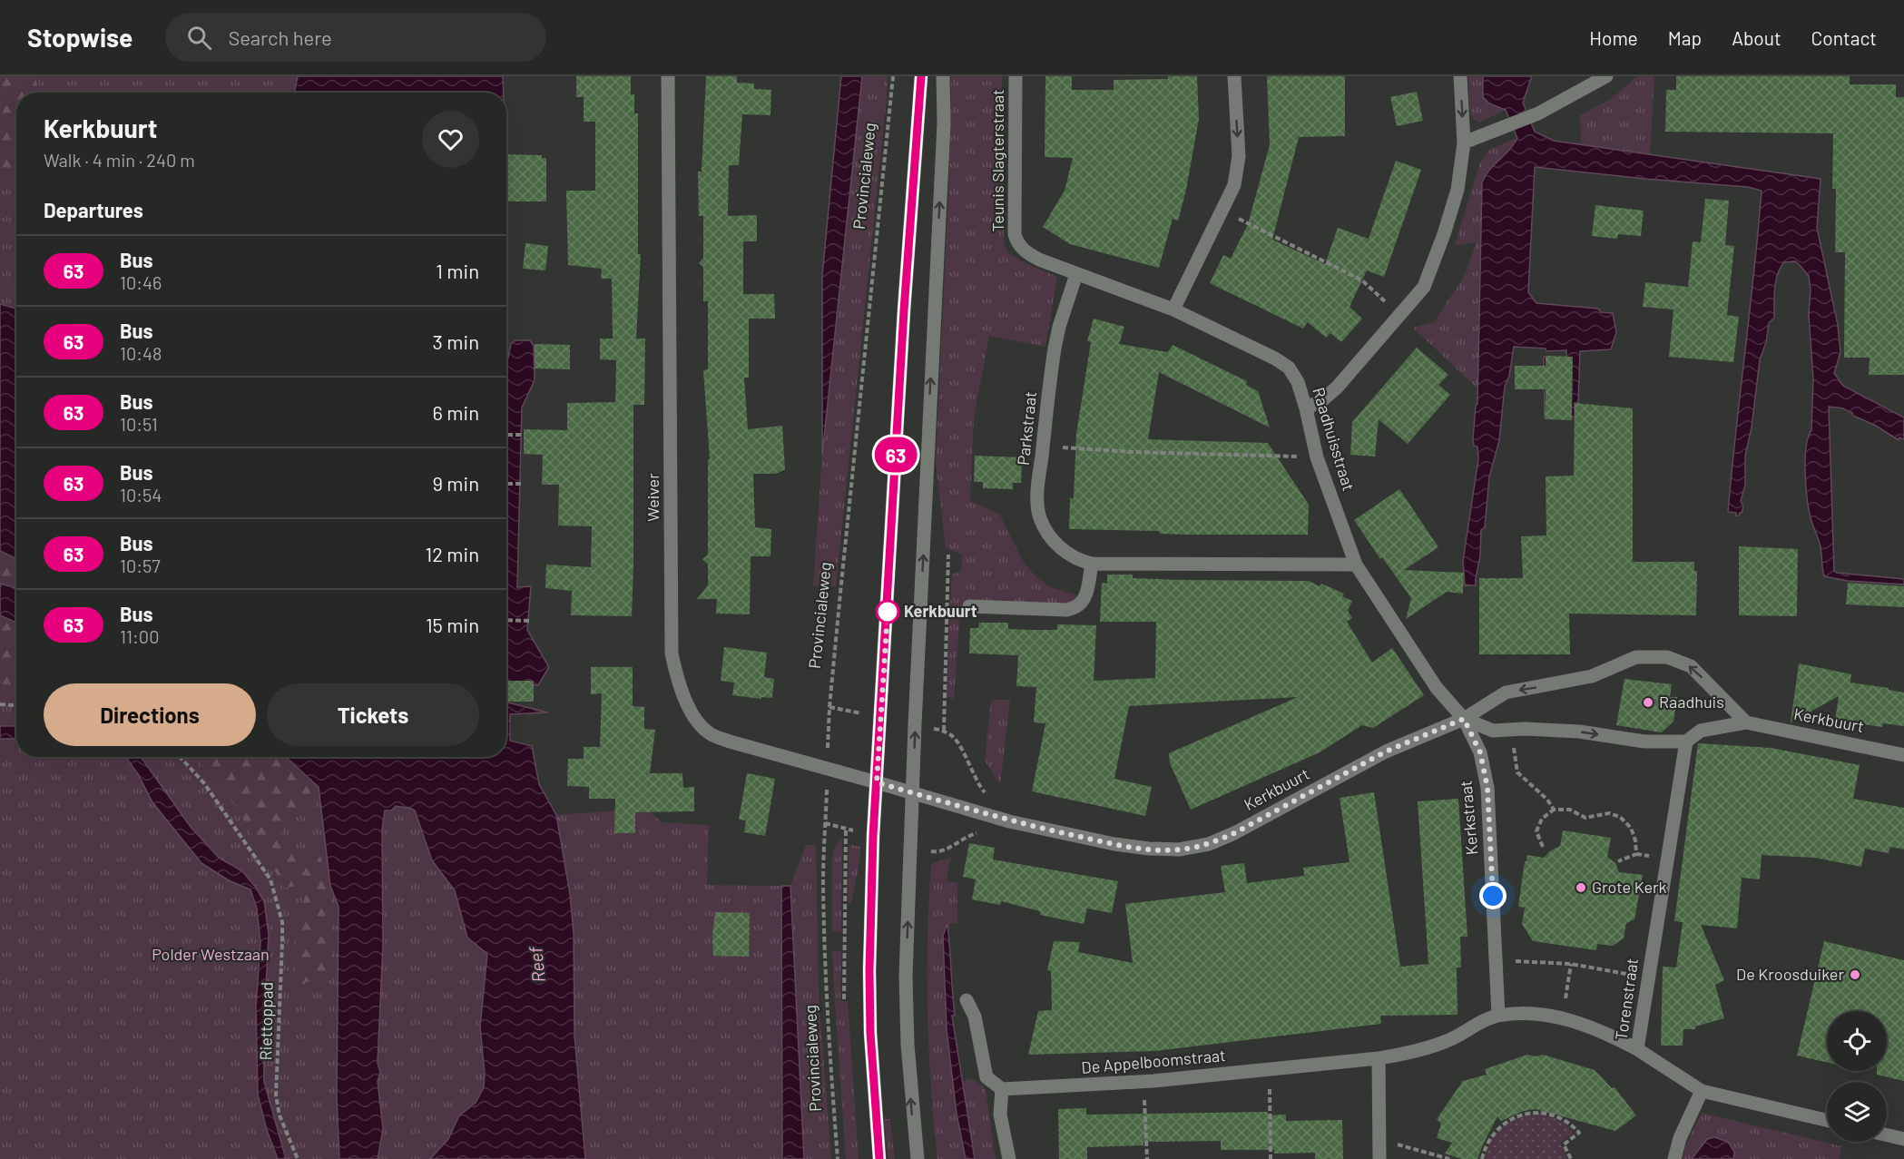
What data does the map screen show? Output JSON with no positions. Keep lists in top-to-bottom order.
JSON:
{
  "streets": {
    "street": [
      "Teunis Slagterstraat",
      "Parkstraat",
      "Raadhuisstraat",
      "Weiver",
      "Kerkbuurt",
      "Kerkstraat",
      "Torenstraat",
      "De Appelboomstraat"
    ],
    "path": ["Provincialeweg", "Riettoppad"]
  },
  "crossings": [
    ["Teunis Slagterstraat", "Parkstraat"],
    ["Teunis Slagterstraat", "Raadhuisstraat"],
    ["Provincialeweg", "Weiver"],
    ["Parkstraat", "Raadhuisstraat"],
    ["Raadhuisstraat", "Kerkbuurt"],
    ["Raadhuisstraat", "Kerkstraat"],
    ["Weiver", "Kerkbuurt"],
    ["Kerkbuurt", "Kerkstraat"],
    ["Kerkbuurt", "Torenstraat"],
    ["Kerkstraat", "De Appelboomstraat"]
  ],
  "water": ["Reef"],
  "parks": ["Polder Westzaan"],
  "places": [
    "Kerkbuurt",
    "Raadhuis",
    "Grote Kerk",
    "De Kroosduiker"
  ],
  "lines": ["bus line 63"],
  "page": {
    "header": "Stopwise",
    "search": "Search here",
    "nav": [
      "Home",
      "Map",
      "About",
      "Contact"
    ],
    "on_map": "63",
    "heading": [
      ["Kerkbuurt", "Walk · 4 min · 240 m"],
      "Departures"
    ],
    "list": [
      {
        "mark": "63",
        "name": "Bus",
        "note": "10:46",
        "value": "1 min"
      },
      {
        "mark": "63",
        "name": "Bus",
        "note": "10:48",
        "value": "3 min"
      },
      {
        "mark": "63",
        "name": "Bus",
        "note": "10:51",
        "value": "6 min"
      },
      {
        "mark": "63",
        "name": "Bus",
        "note": "10:54",
        "value": "9 min"
      },
      {
        "mark": "63",
        "name": "Bus",
        "note": "10:57",
        "value": "12 min"
      },
      {
        "mark": "63",
        "name": "Bus",
        "note": "11:00",
        "value": "15 min"
      }
    ],
    "buttons": ["Directions", "Tickets"]
  }
}
